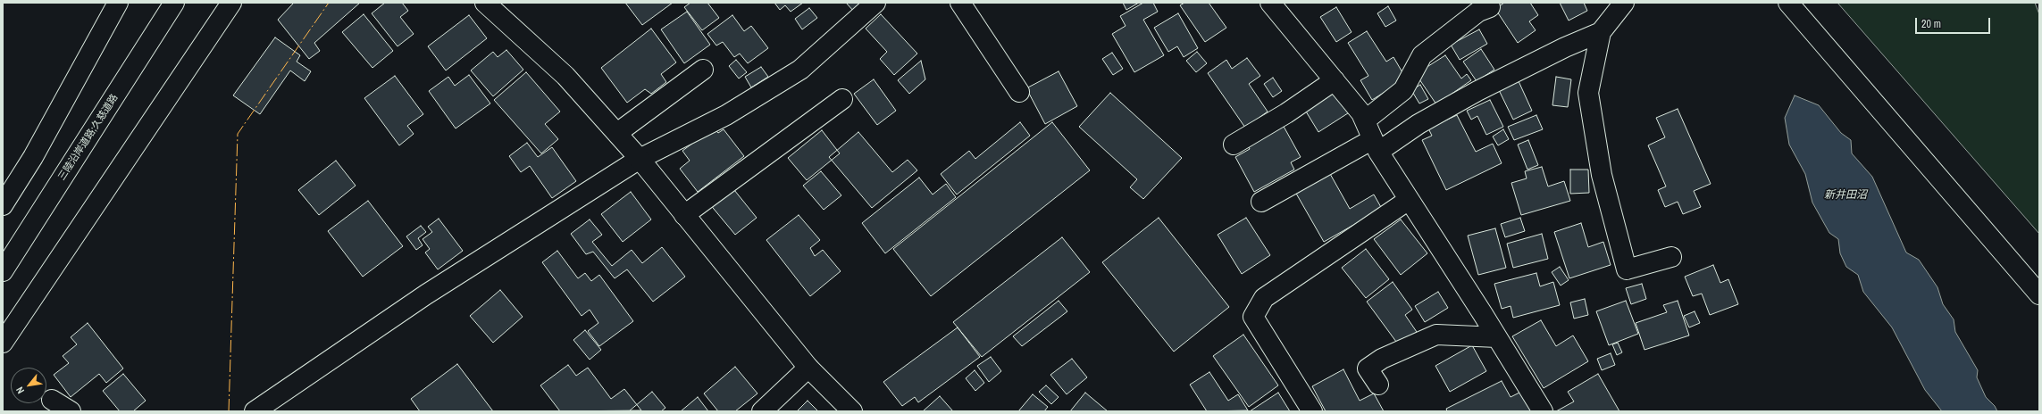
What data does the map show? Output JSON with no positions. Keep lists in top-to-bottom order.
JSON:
{
  "streets": {
    "main road": ["三陸沿岸道路;久慈道路"]
  },
  "water": ["新井田沼"],
  "scale_bar": "20 m",
  "north": "bottom left"
}
